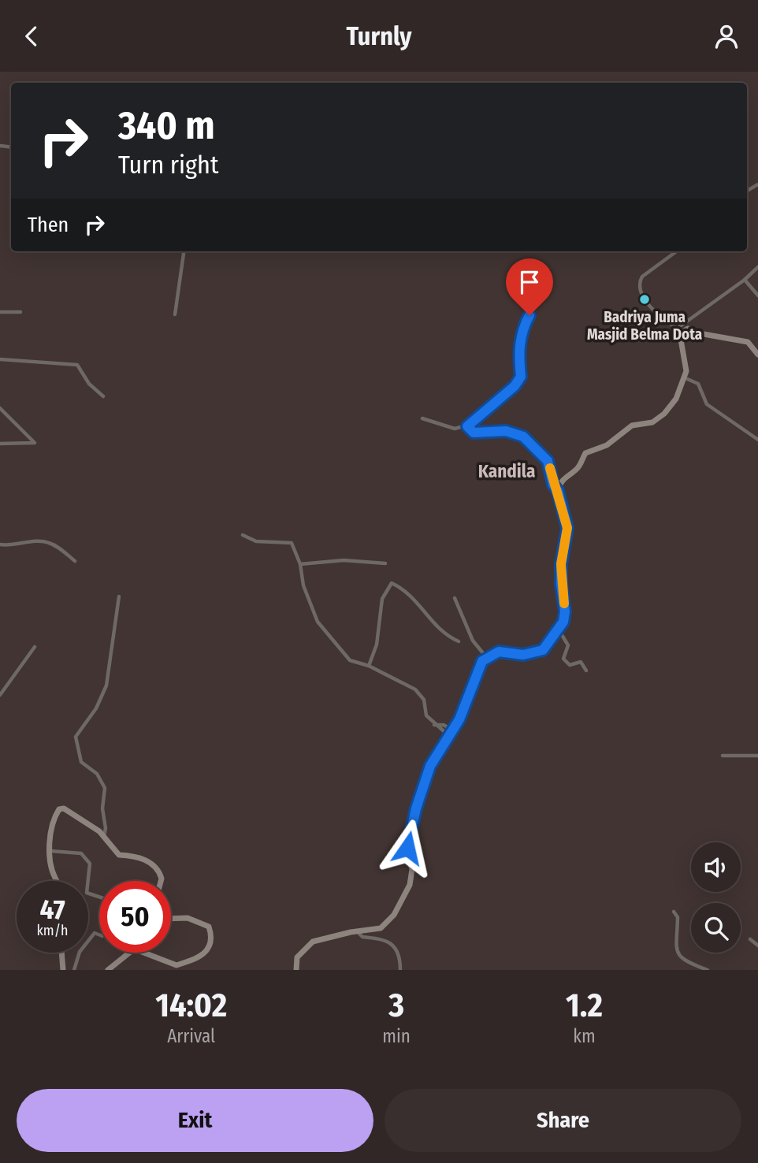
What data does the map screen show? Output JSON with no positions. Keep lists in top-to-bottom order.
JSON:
{
  "districts": ["Kandila"],
  "places": ["Badriya Juma Masjid Belma Dota"],
  "page": {
    "header": "Turnly",
    "turn": ["340 m", "Turn right"],
    "then": "Then",
    "speed": "47 km/h",
    "limit": "50",
    "eta": [
      "14:02",
      "Arrival",
      "3",
      "min",
      "1.2",
      "km"
    ],
    "buttons": ["Exit", "Share"]
  }
}
